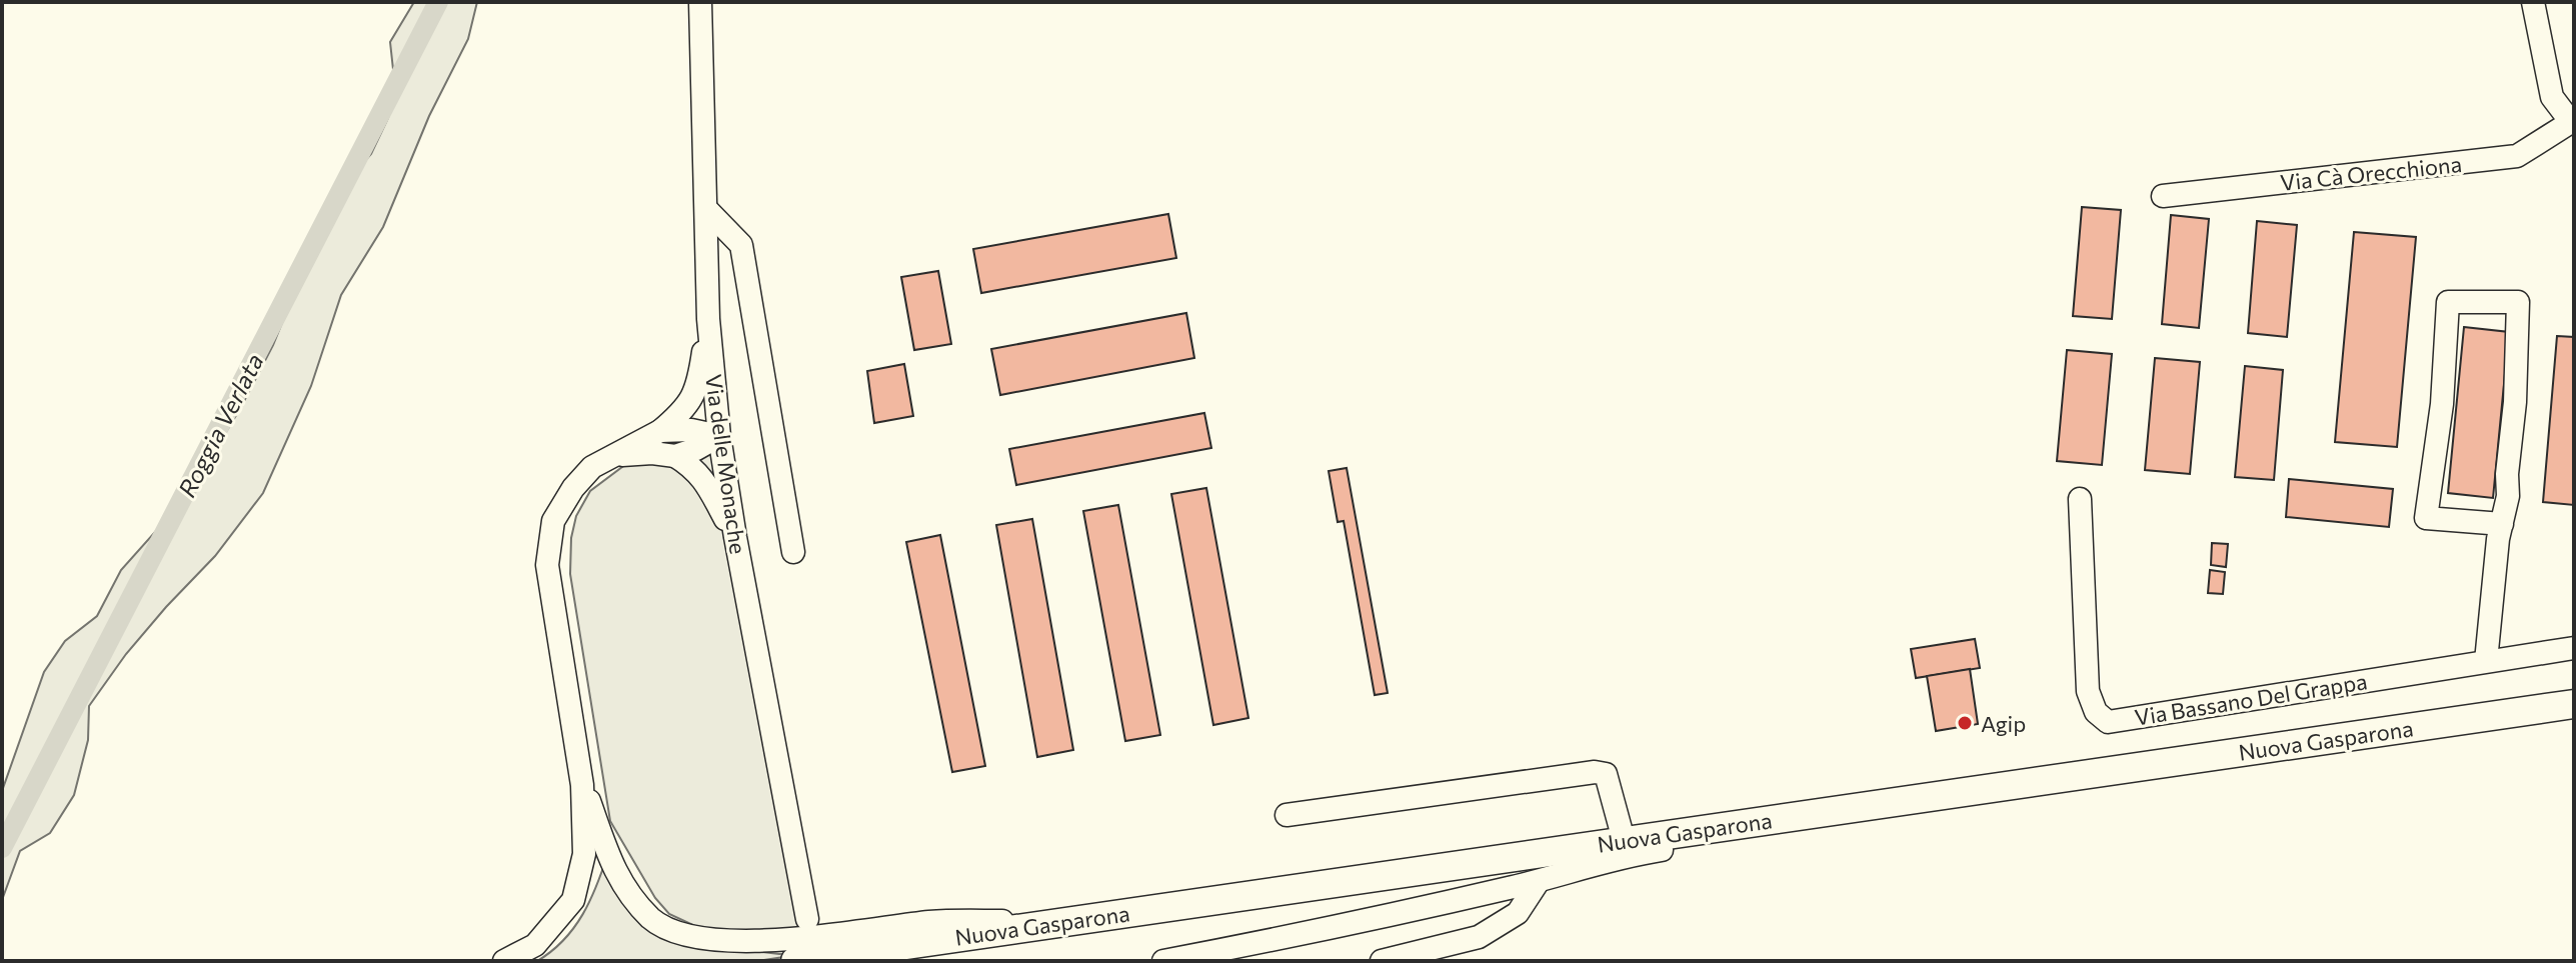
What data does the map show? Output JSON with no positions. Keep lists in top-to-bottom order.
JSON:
{
  "streets": {
    "main road": ["Nuova Gasparona"],
    "street": ["Via Cà Orecchiona", "Via delle Monache", "Via Bassano Del Grappa"]
  },
  "water": ["Roggia Verlata"],
  "places": ["Agip"]
}
